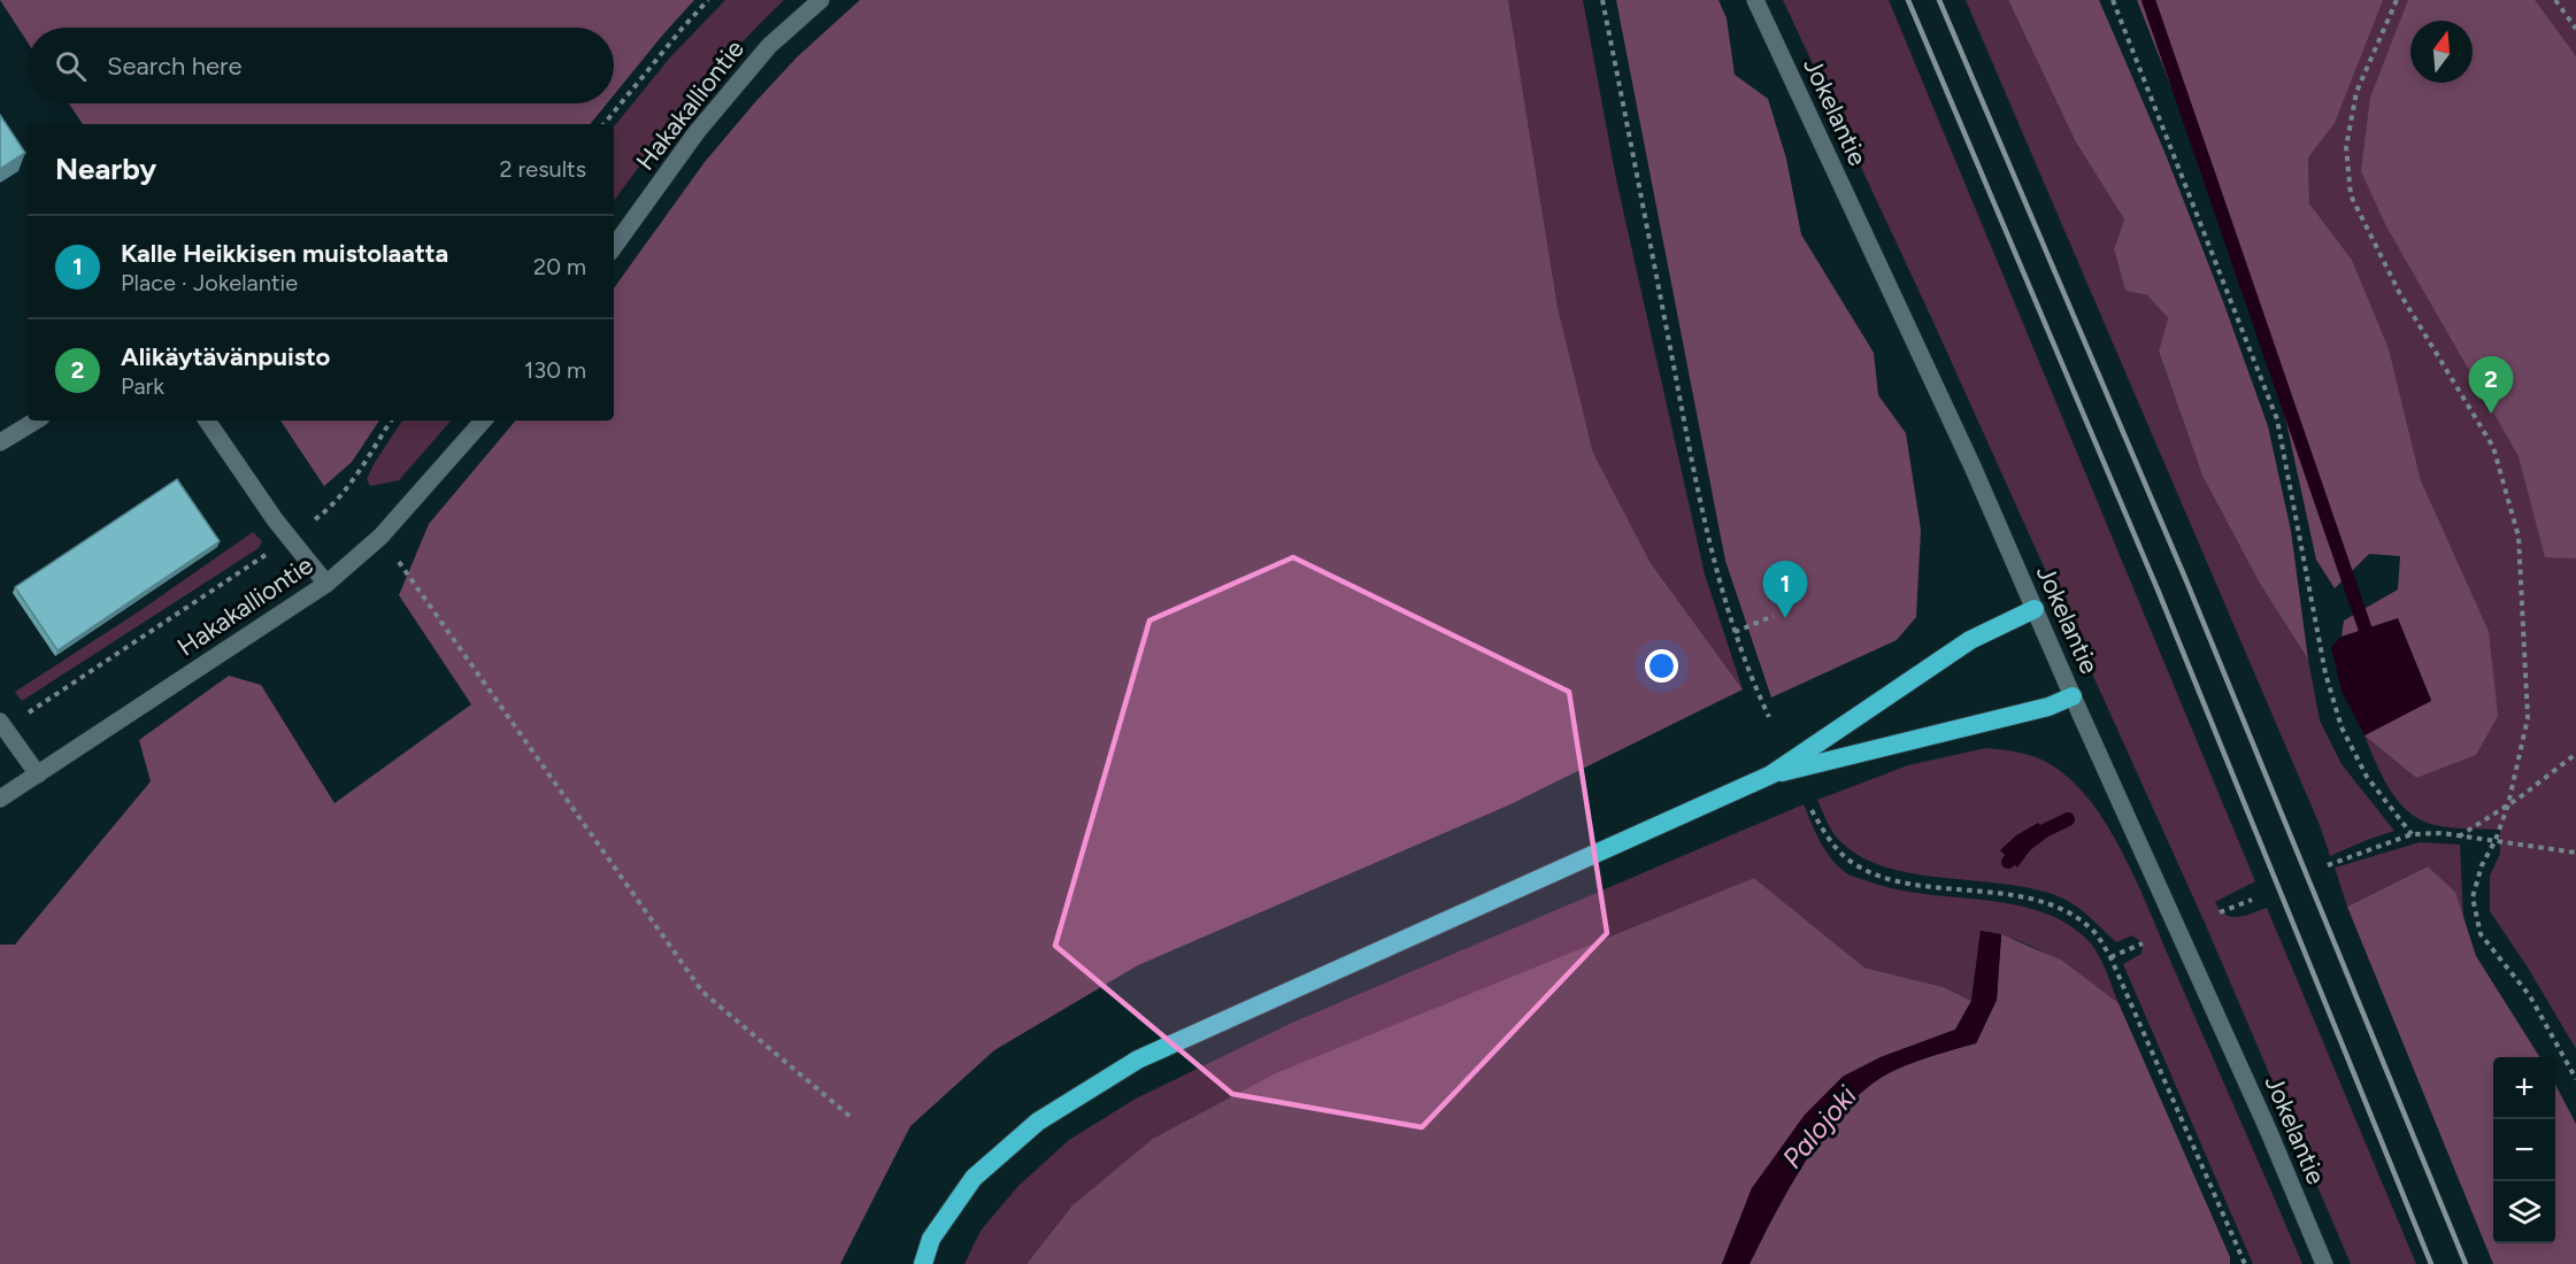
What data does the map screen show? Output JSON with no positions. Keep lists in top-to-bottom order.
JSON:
{
  "streets": {
    "street": ["Hakakalliontie", "Jokelantie"]
  },
  "water": ["Palojoki"],
  "north": "top",
  "page": {
    "search": "Search here",
    "heading": ["Nearby", "2 results"],
    "list": [
      {
        "mark": "1",
        "name": "Kalle Heikkisen muistolaatta",
        "note": "Place · Jokelantie",
        "value": "20 m"
      },
      {
        "mark": "2",
        "name": "Alikäytävänpuisto",
        "note": "Park",
        "value": "130 m"
      }
    ],
    "pins": ["2", "1"],
    "map_buttons": ["+", "−"]
  }
}
